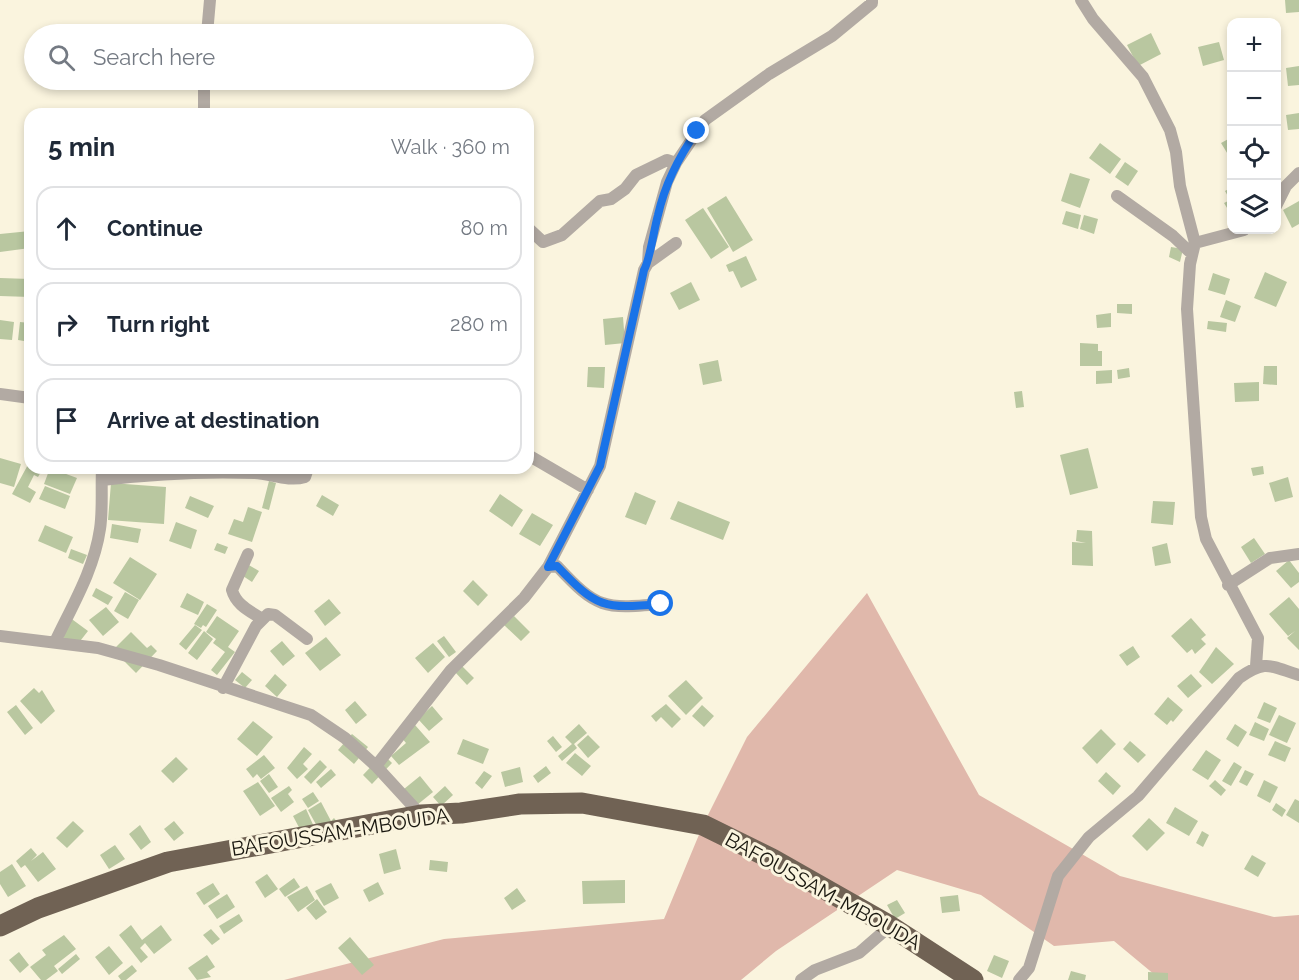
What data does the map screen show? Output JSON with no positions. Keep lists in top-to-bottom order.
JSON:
{
  "streets": {
    "highway": ["BAFOUSSAM-MBOUDA"]
  },
  "page": {
    "map_buttons": ["+", "−"],
    "search": "Search here",
    "heading": ["5 min", "Walk · 360 m"],
    "list": [
      ["Continue", "80 m"],
      ["Turn right", "280 m"],
      "Arrive at destination"
    ]
  }
}
